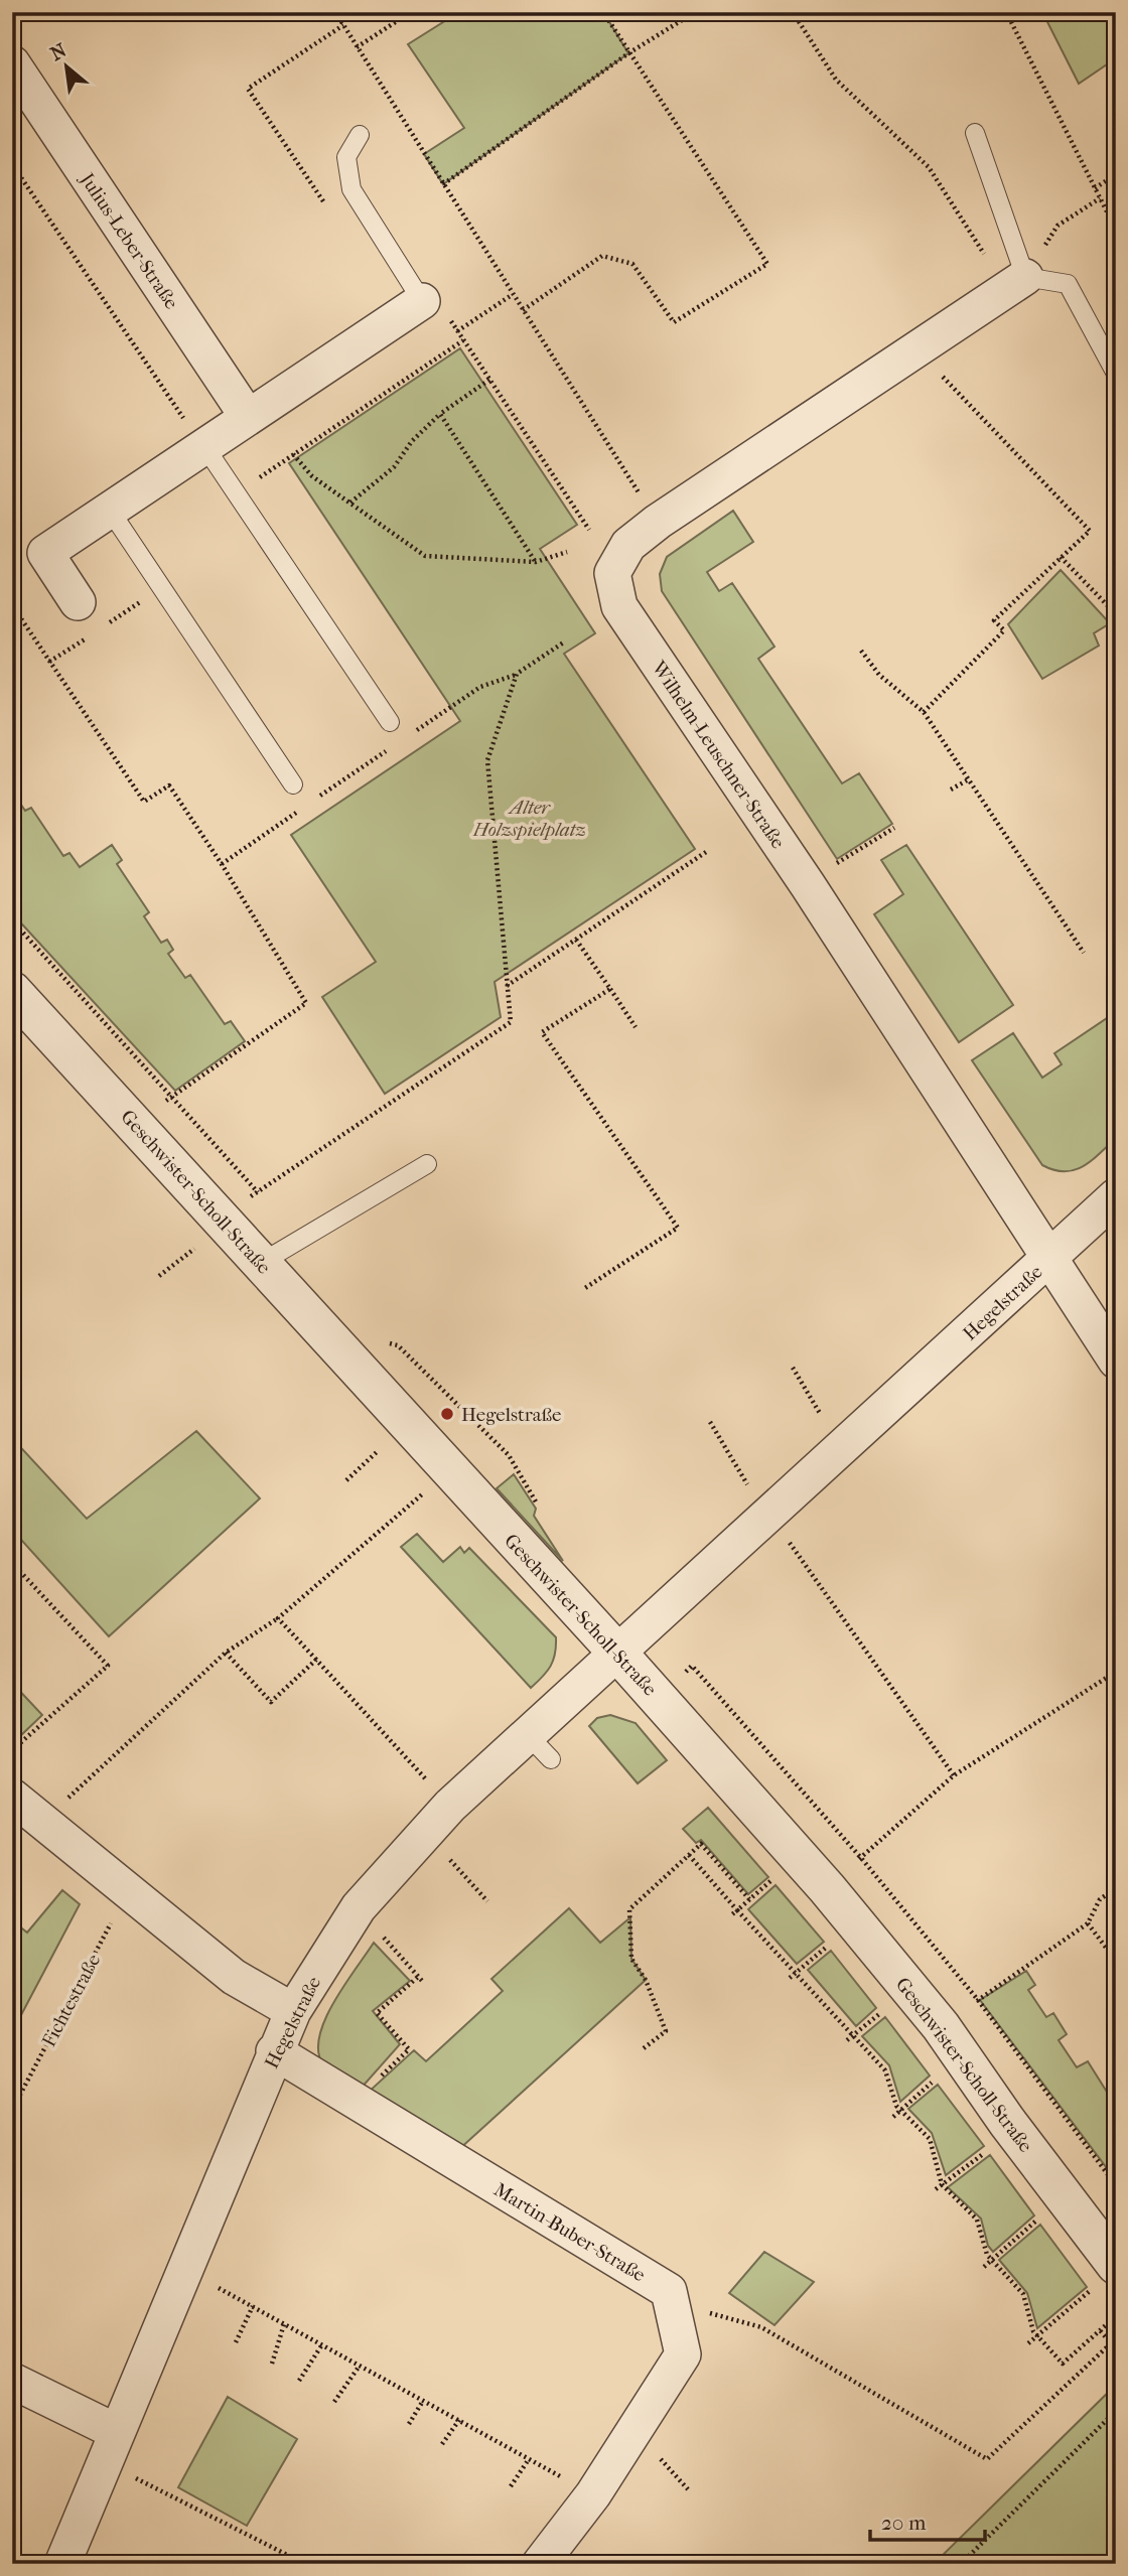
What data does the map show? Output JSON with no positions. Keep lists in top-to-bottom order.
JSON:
{
  "streets": {
    "street": [
      "Julius-Leber-Straße",
      "Wilhelm-Leuschner-Straße",
      "Geschwister-Scholl-Straße",
      "Hegelstraße",
      "Martin-Buber-Straße"
    ],
    "path": ["Fichtestraße"]
  },
  "crossings": [
    ["Wilhelm-Leuschner-Straße", "Hegelstraße"],
    ["Geschwister-Scholl-Straße", "Hegelstraße"],
    ["Hegelstraße", "Martin-Buber-Straße"]
  ],
  "parks": ["Alter Holzspielplatz"],
  "places": ["Hegelstraße"],
  "scale_bar": "20 m",
  "north": "top left"
}
